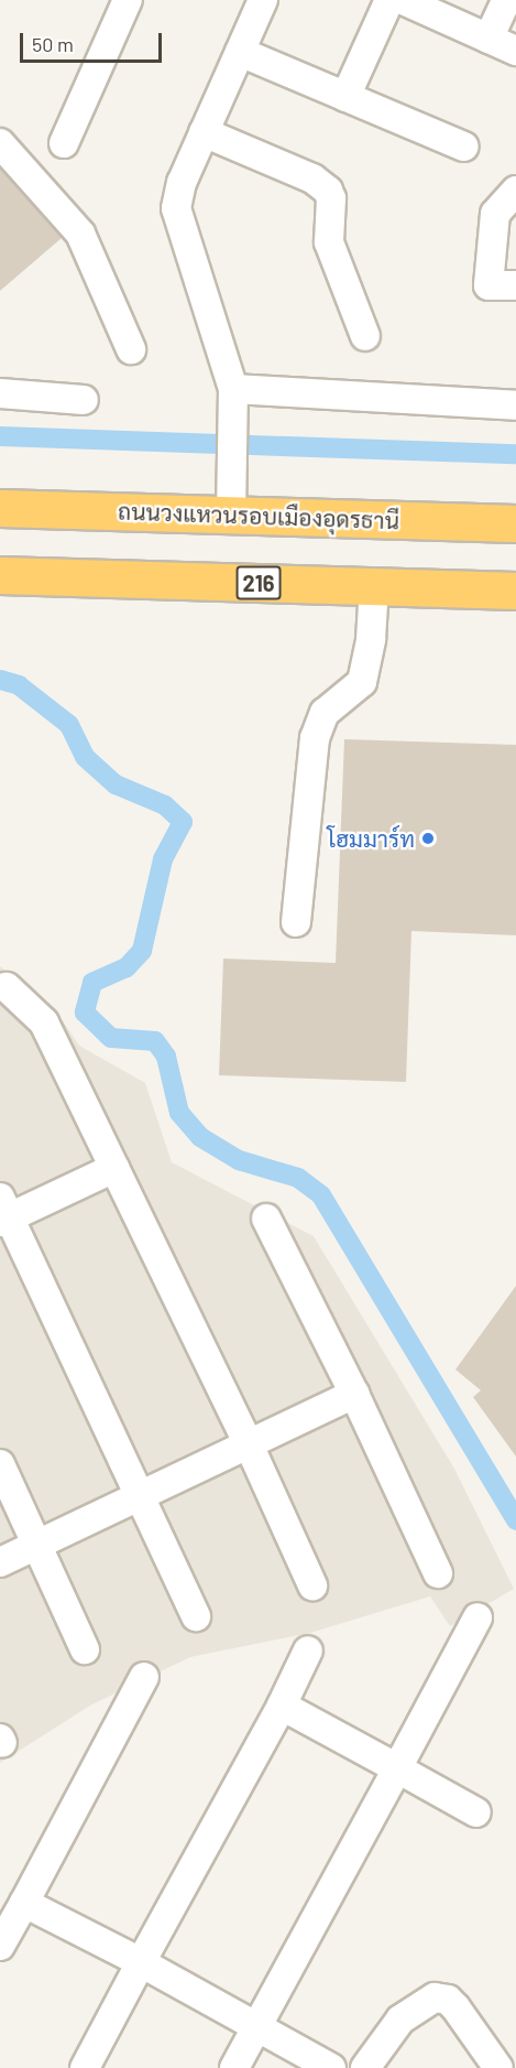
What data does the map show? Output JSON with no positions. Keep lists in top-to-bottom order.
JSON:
{
  "streets": {
    "highway": ["ถนนวงแหวนรอบเมืองอุดรธานี", "216"]
  },
  "places": ["โฮมมาร์ท"],
  "scale_bar": "50 m"
}
